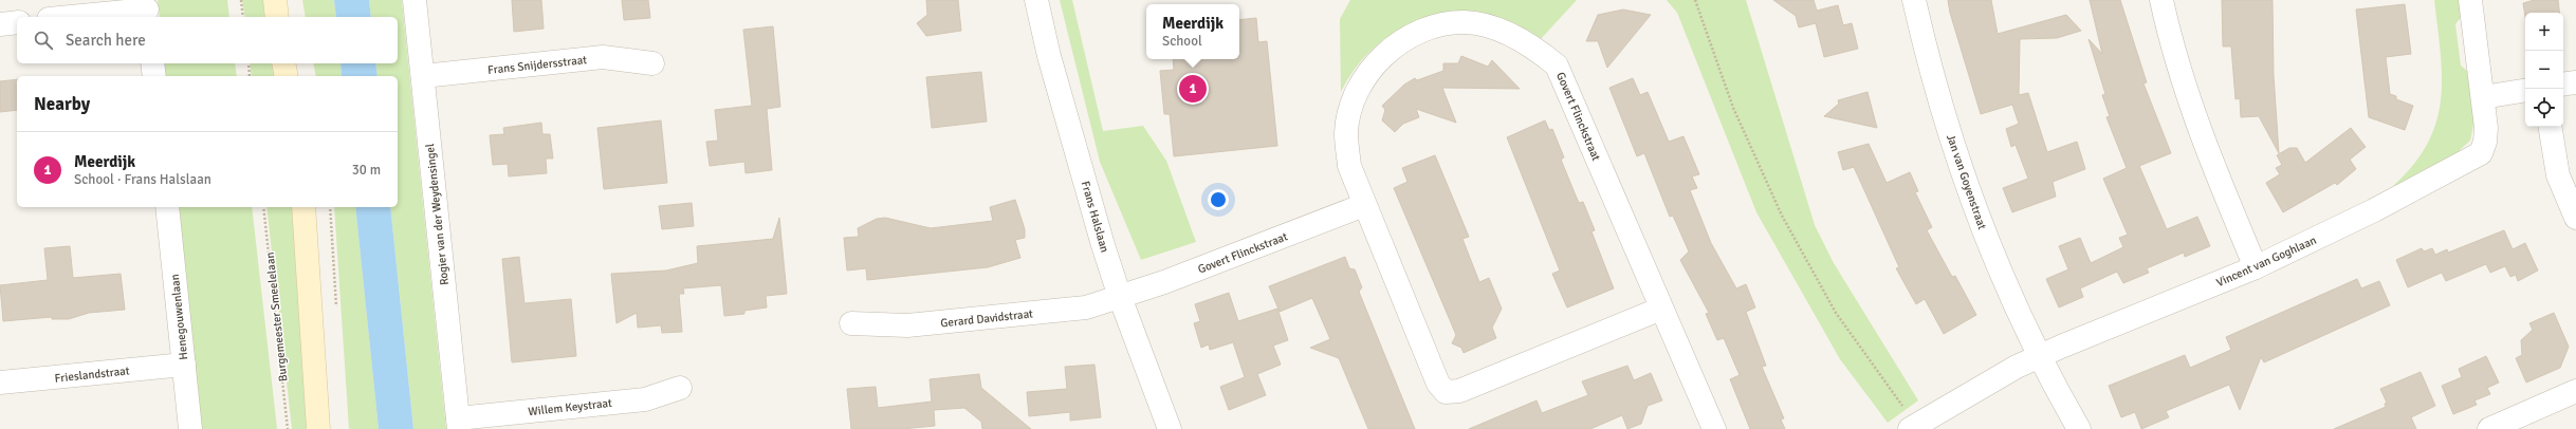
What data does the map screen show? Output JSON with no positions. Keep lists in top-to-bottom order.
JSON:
{
  "streets": {
    "street": [
      "Frans Snijdersstraat",
      "Govert Flinckstraat",
      "Jan van Goyenstraat",
      "Rogier van der Weydensingel",
      "Frans Halslaan",
      "Vincent van Goghlaan",
      "Henegouwenlaan",
      "Gerard Davidstraat",
      "Frieslandstraat",
      "Willem Keystraat"
    ],
    "path": ["Burgemeester Smeelelaan"]
  },
  "crossings": [
    ["Frans Snijdersstraat", "Rogier van der Weydensingel"],
    ["Govert Flinckstraat", "Frans Halslaan"],
    ["Govert Flinckstraat", "Gerard Davidstraat"],
    ["Jan van Goyenstraat", "Vincent van Goghlaan"],
    ["Rogier van der Weydensingel", "Willem Keystraat"],
    ["Frans Halslaan", "Gerard Davidstraat"],
    ["Henegouwenlaan", "Frieslandstraat"]
  ],
  "page": {
    "popup": ["Meerdijk", "School"],
    "map_buttons": ["+", "−"],
    "search": "Search here",
    "pins": "1",
    "heading": "Nearby",
    "list": [
      {
        "mark": "1",
        "name": "Meerdijk",
        "note": "School · Frans Halslaan",
        "value": "30 m"
      }
    ]
  }
}
